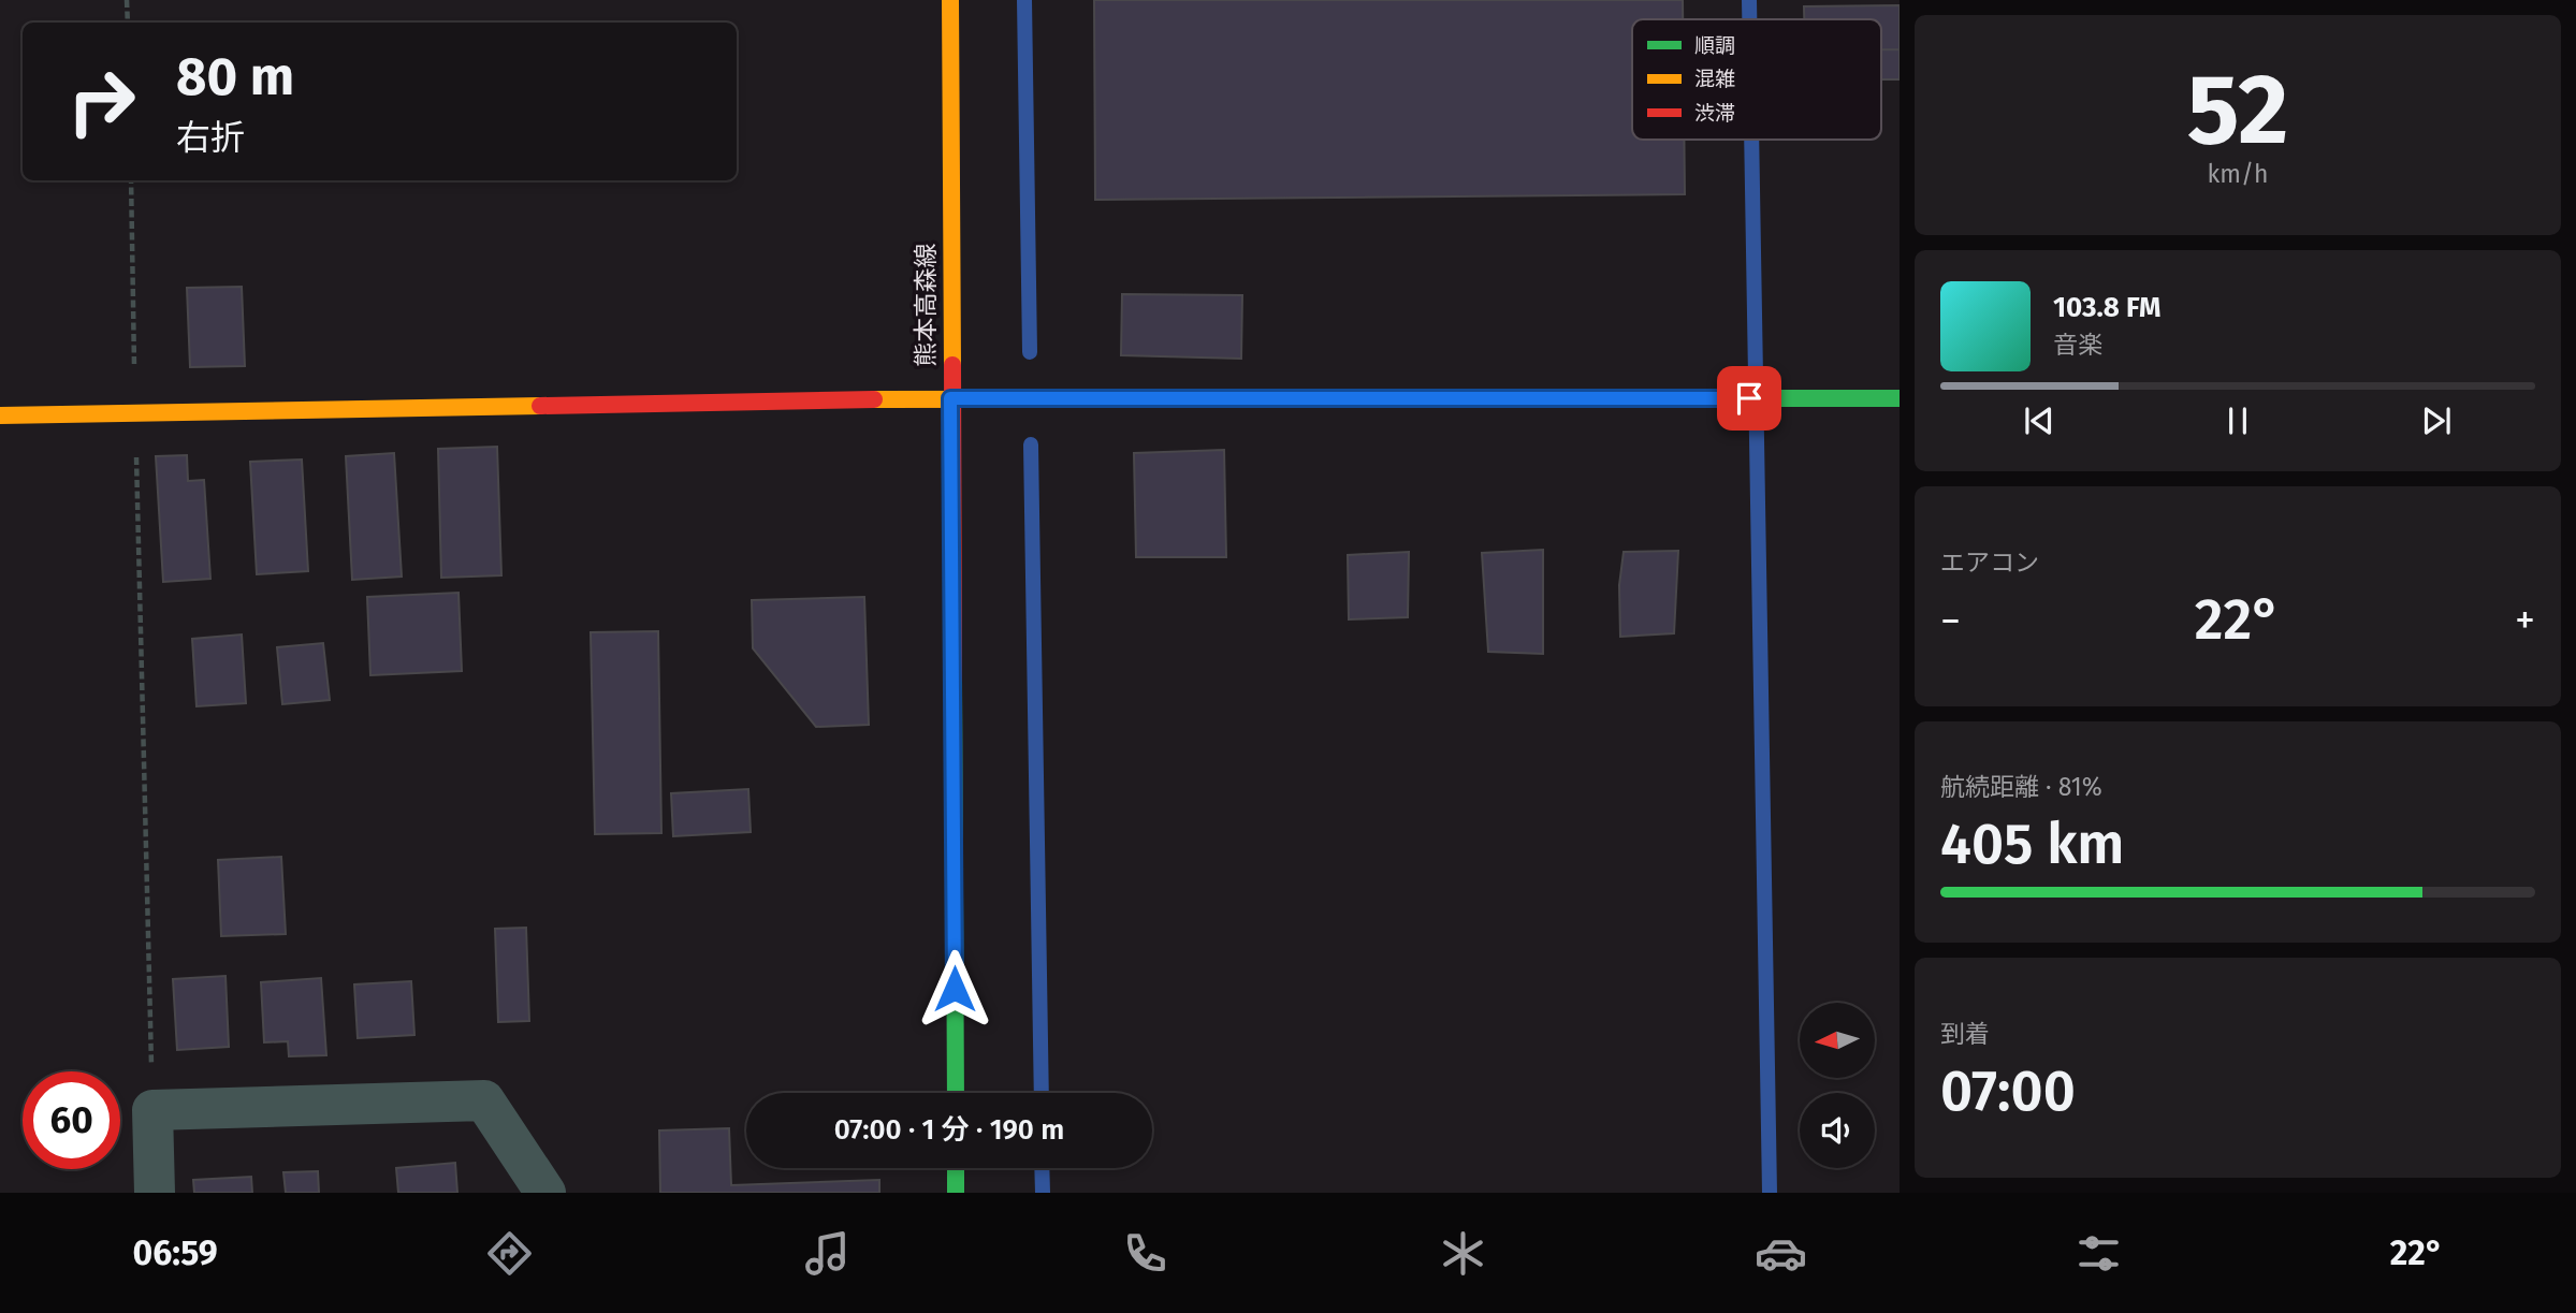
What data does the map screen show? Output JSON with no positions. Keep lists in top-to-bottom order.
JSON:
{
  "streets": {
    "street": ["熊本高森線"]
  },
  "legend": ["順調", "混雑", "渋滞"],
  "north": "left",
  "page": {
    "tile": [
      ["52", "km/h"],
      "エアコン",
      ["航続距離 · 81%", "405 km"],
      ["到着", "07:00"]
    ],
    "turn": ["80 m", "右折"],
    "song": ["103.8 FM", "音楽"],
    "heat": ["−", "22°", "+"],
    "limit": "60",
    "trip": "07:00 · 1 分 · 190 m",
    "tabs": ["06:59", "22°"]
  }
}
